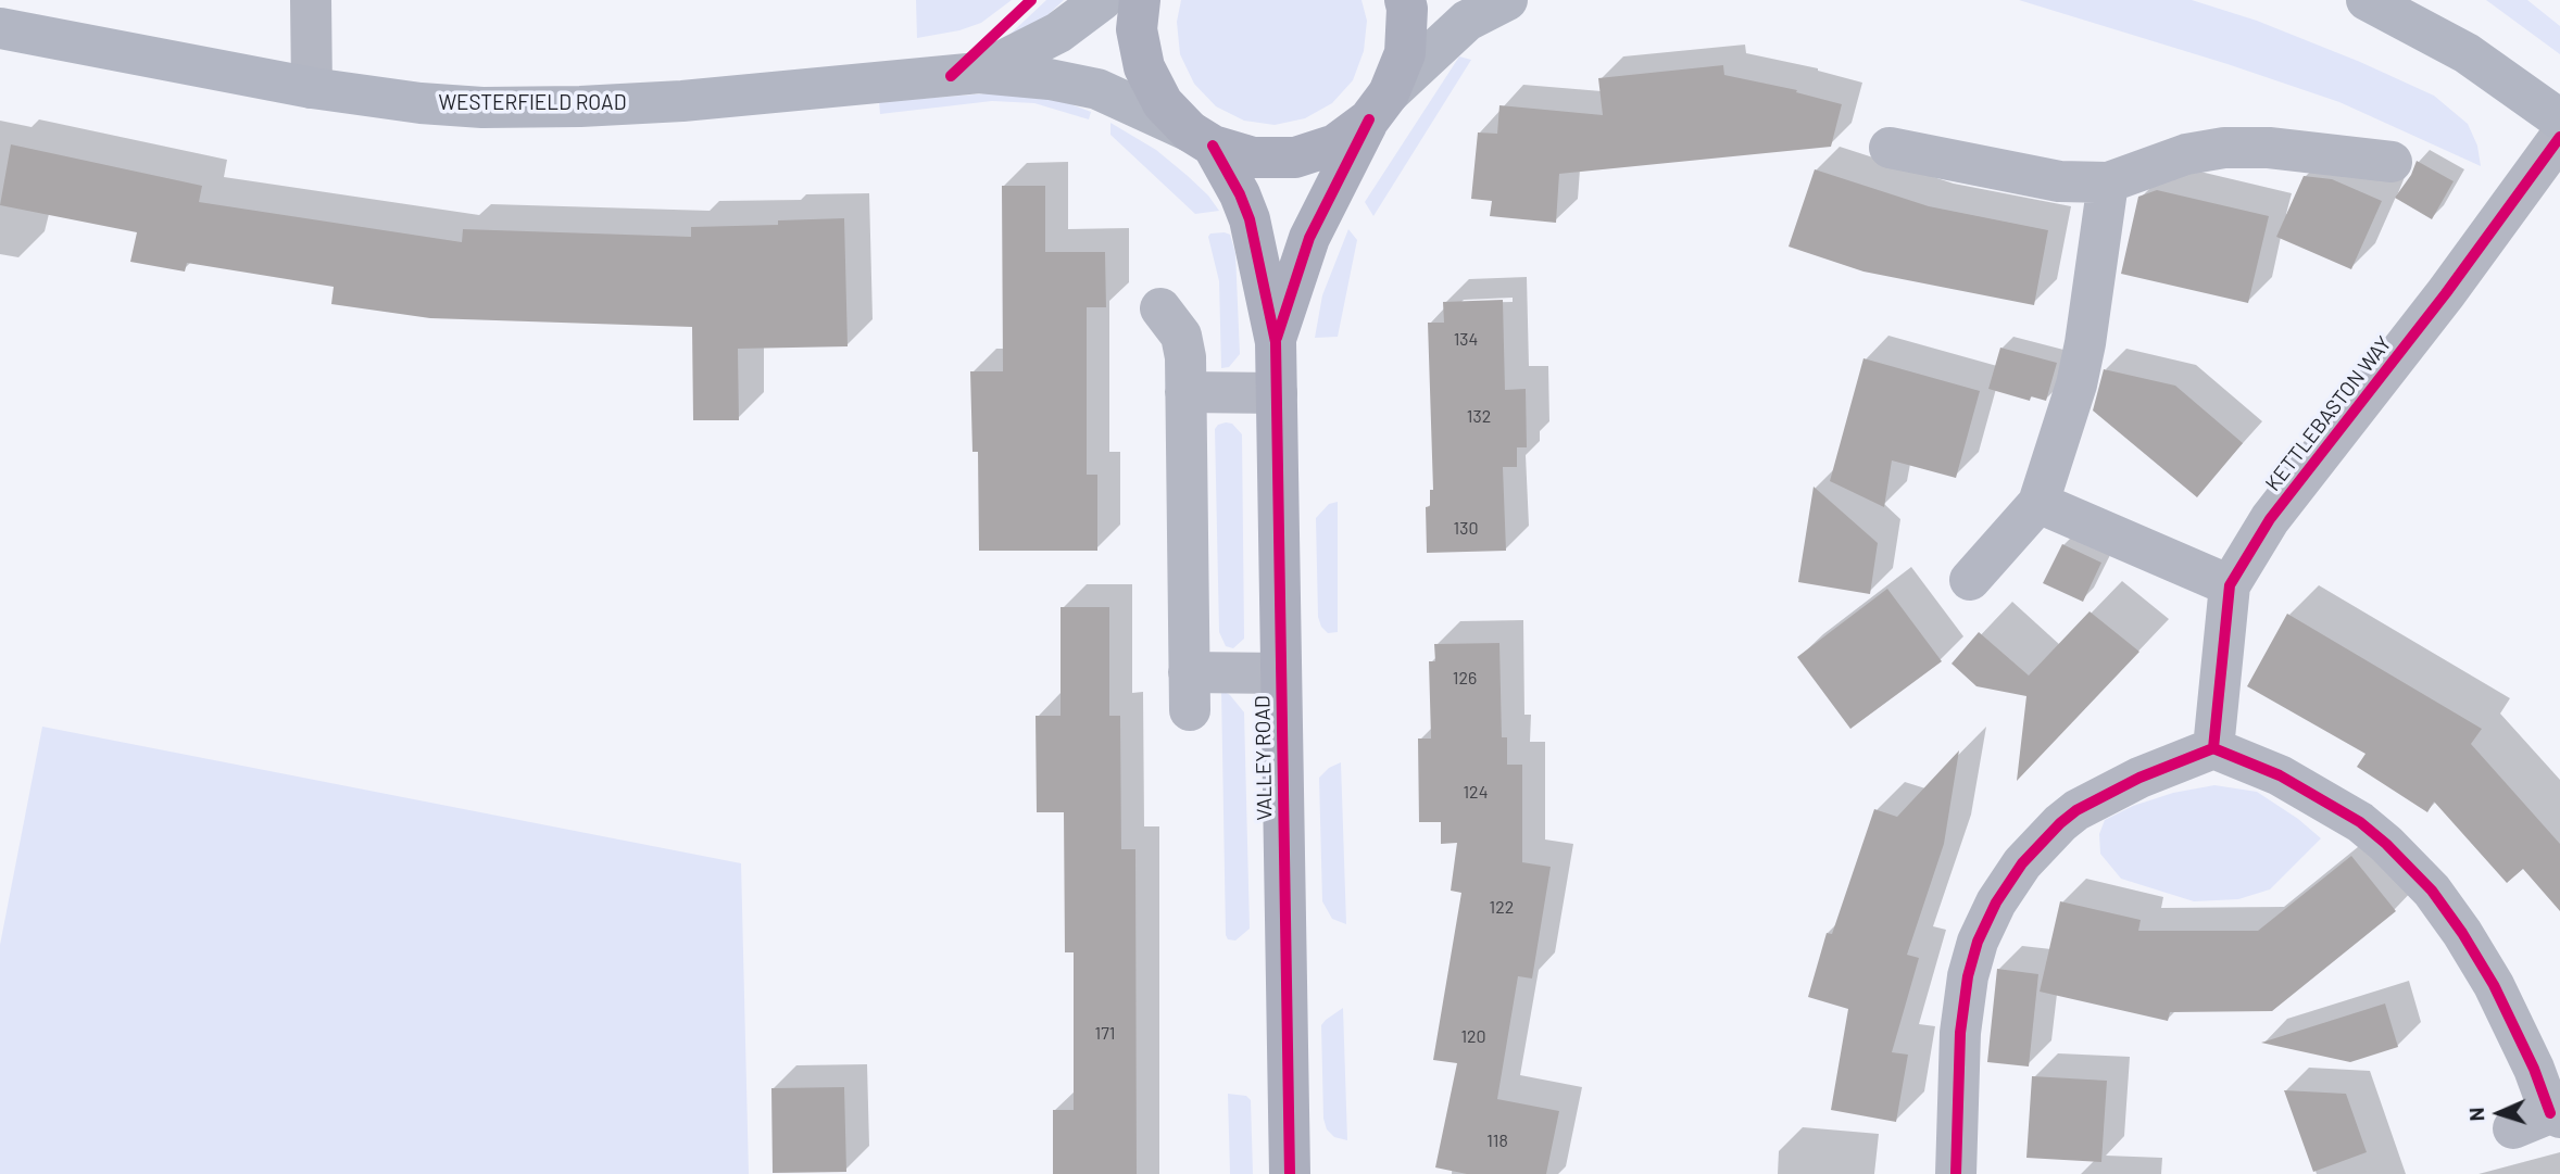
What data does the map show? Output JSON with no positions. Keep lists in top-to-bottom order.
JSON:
{
  "streets": {
    "main road": ["WESTERFIELD ROAD", "VALLEY ROAD"],
    "street": ["KETTLEBASTON WAY"]
  },
  "crossings": [
    ["WESTERFIELD ROAD", "VALLEY ROAD"]
  ],
  "house_numbers": [
    "134",
    "132",
    "130",
    "126",
    "124",
    "122",
    "171",
    "120",
    "118"
  ],
  "north": "left"
}
